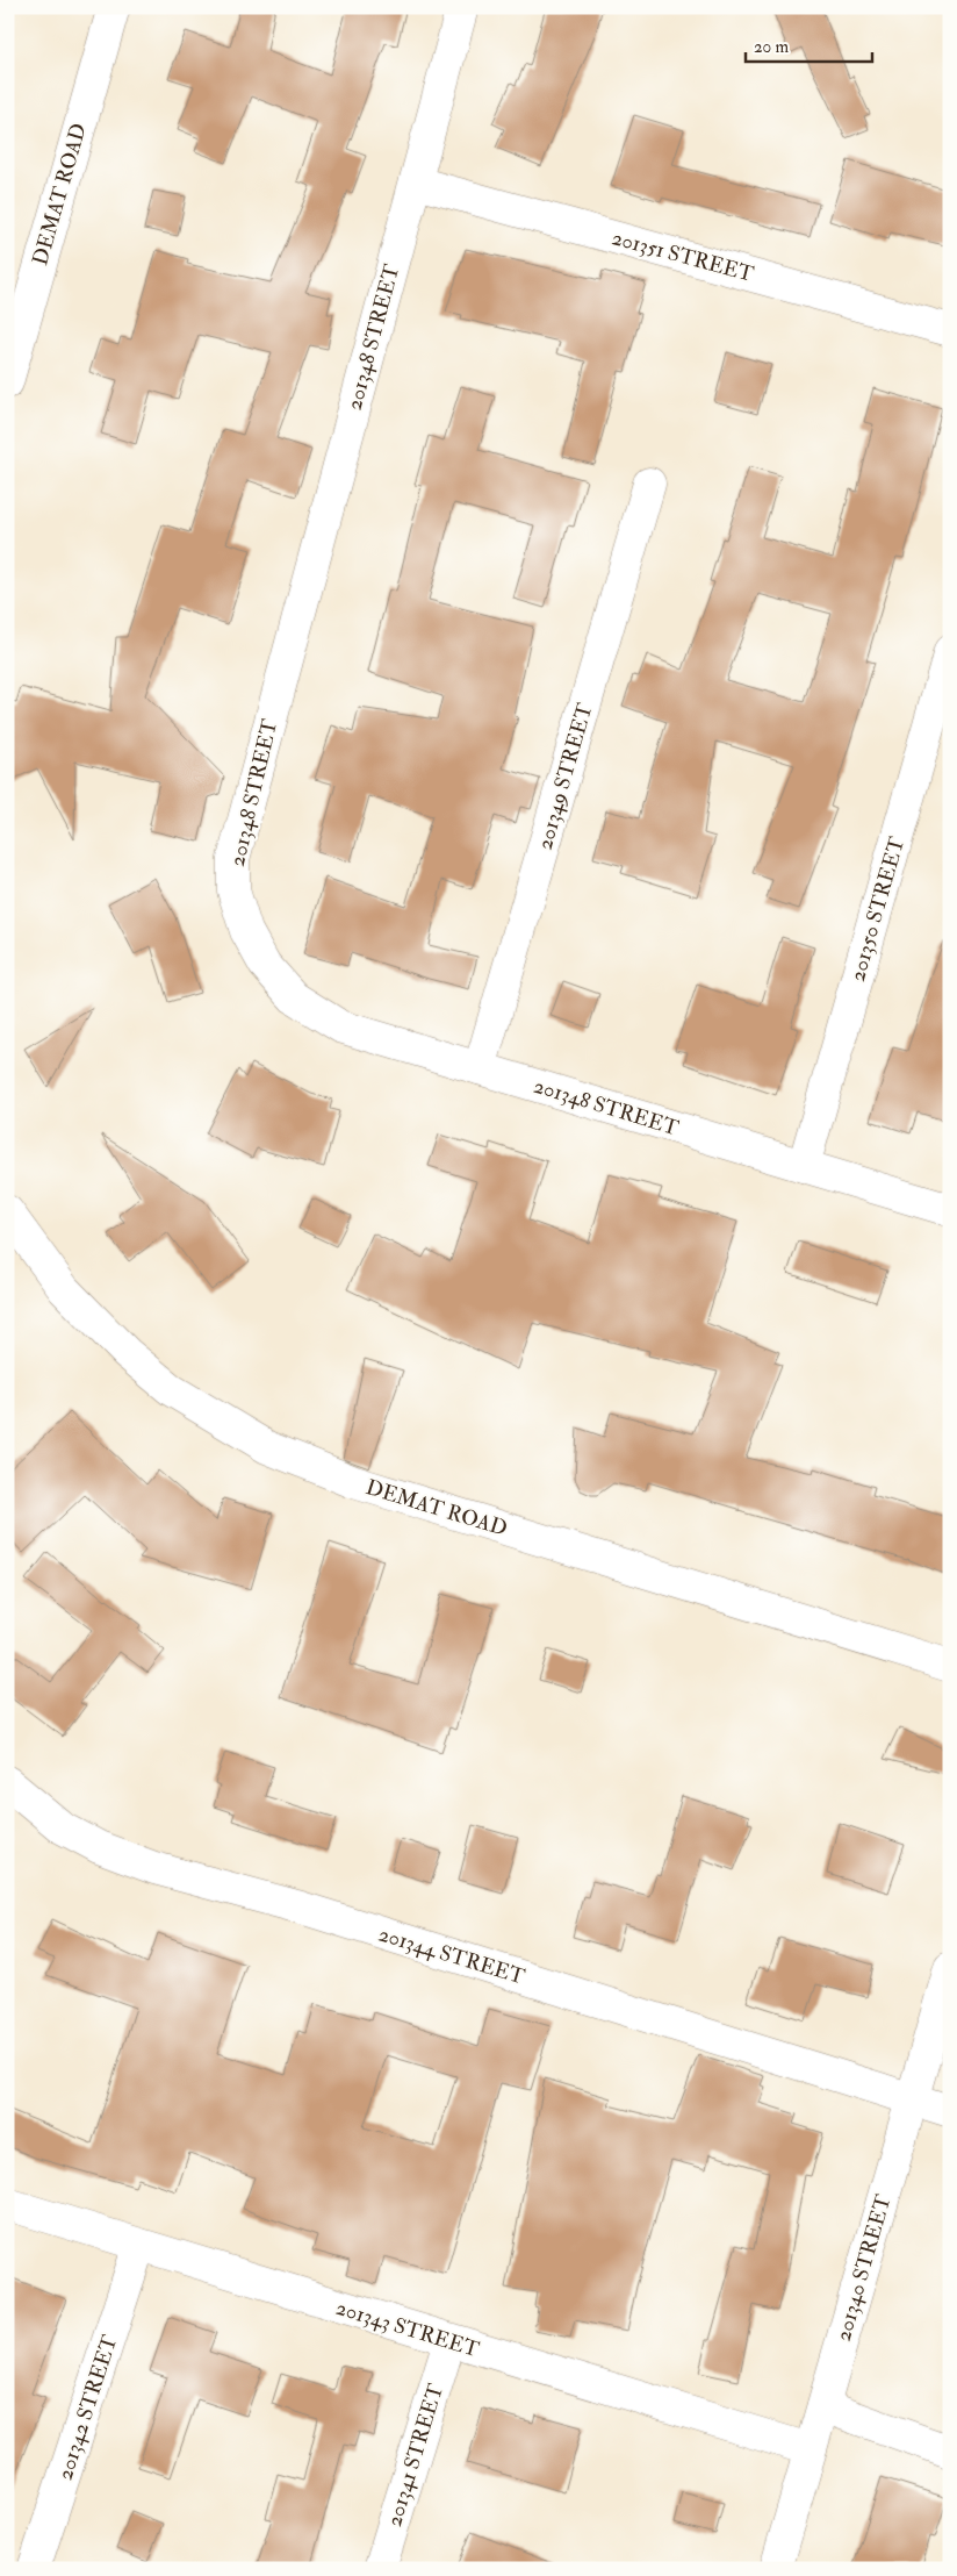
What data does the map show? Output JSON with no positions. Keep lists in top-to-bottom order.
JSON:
{
  "streets": {
    "street": [
      "DEMAT ROAD",
      "201351 STREET",
      "201348 STREET",
      "201349 STREET",
      "201350 STREET",
      "201344 STREET",
      "201340 STREET",
      "201343 STREET",
      "201342 STREET",
      "201341 STREET"
    ]
  },
  "crossings": [
    ["201351 STREET", "201348 STREET"],
    ["201348 STREET", "201349 STREET"],
    ["201348 STREET", "201350 STREET"],
    ["201344 STREET", "201340 STREET"],
    ["201340 STREET", "201343 STREET"],
    ["201343 STREET", "201342 STREET"],
    ["201343 STREET", "201341 STREET"]
  ],
  "scale_bar": "20 m"
}
